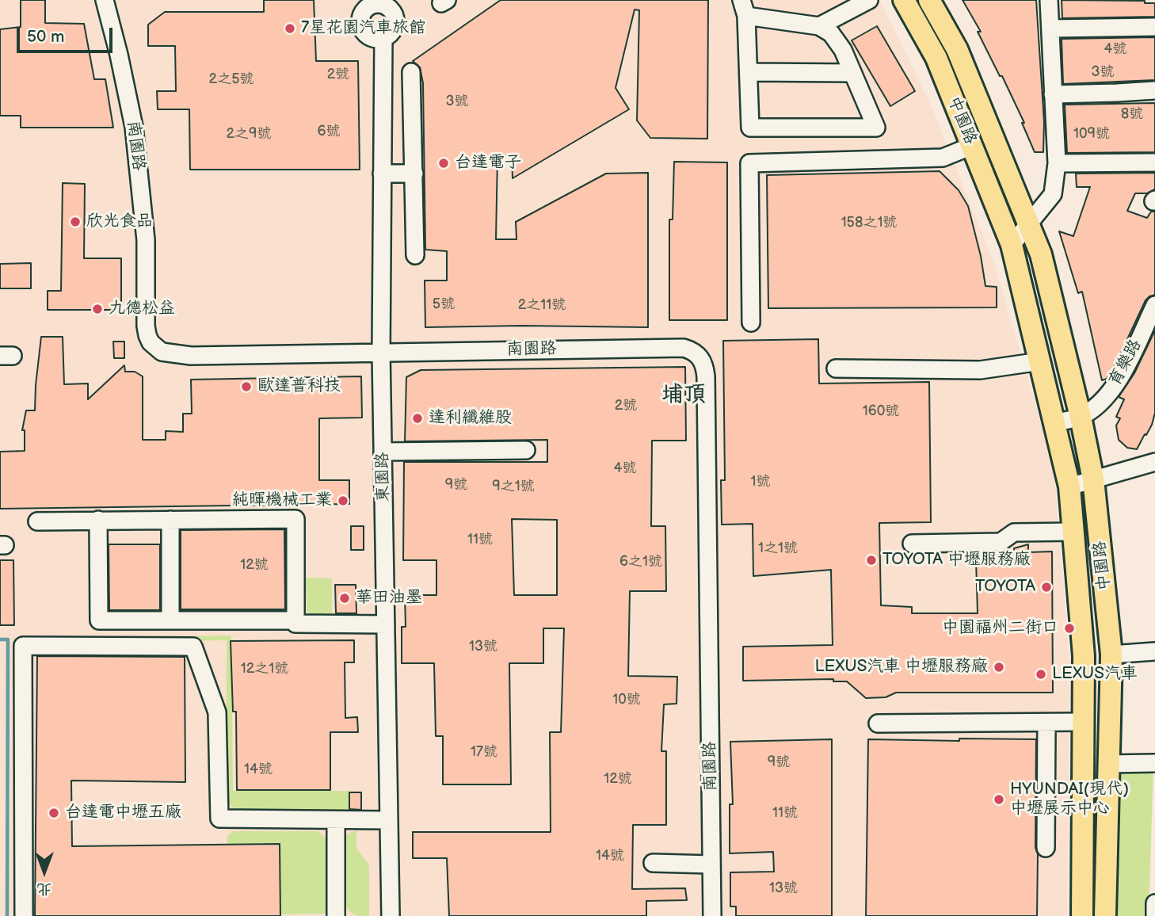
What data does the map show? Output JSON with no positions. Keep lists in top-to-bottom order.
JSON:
{
  "streets": {
    "main road": ["中園路"],
    "street": ["南園路", "育樂路", "東園路"]
  },
  "crossings": [
    ["中園路", "育樂路"],
    ["南園路", "東園路"]
  ],
  "districts": ["埔頂"],
  "places": [
    "7星花園汽車旅館",
    "台達電子",
    "欣光食品",
    "九德松益",
    "歐達普科技",
    "達利纖維股",
    "純暉機械工業",
    "TOYOTA 中壢服務廠",
    "TOYOTA",
    "華田油墨",
    "中園福州二街口",
    "LEXUS汽車 中壢服務廠",
    "LEXUS汽車",
    "HYUNDAI(現代) 中壢展示中心",
    "台達電中壢五廠"
  ],
  "house_numbers": [
    "4號",
    "3號",
    "2號",
    "2之5號",
    "3號",
    "8號",
    "6號",
    "2之9號",
    "109號",
    "158之1號",
    "5號",
    "2之11號",
    "2號",
    "160號",
    "4號",
    "1號",
    "9號",
    "9之1號",
    "11號",
    "1之1號",
    "6之1號",
    "12號",
    "13號",
    "12之1號",
    "10號",
    "17號",
    "9號",
    "14號",
    "12號",
    "11號",
    "14號",
    "13號"
  ],
  "scale_bar": "50 m",
  "north": "bottom"
}
